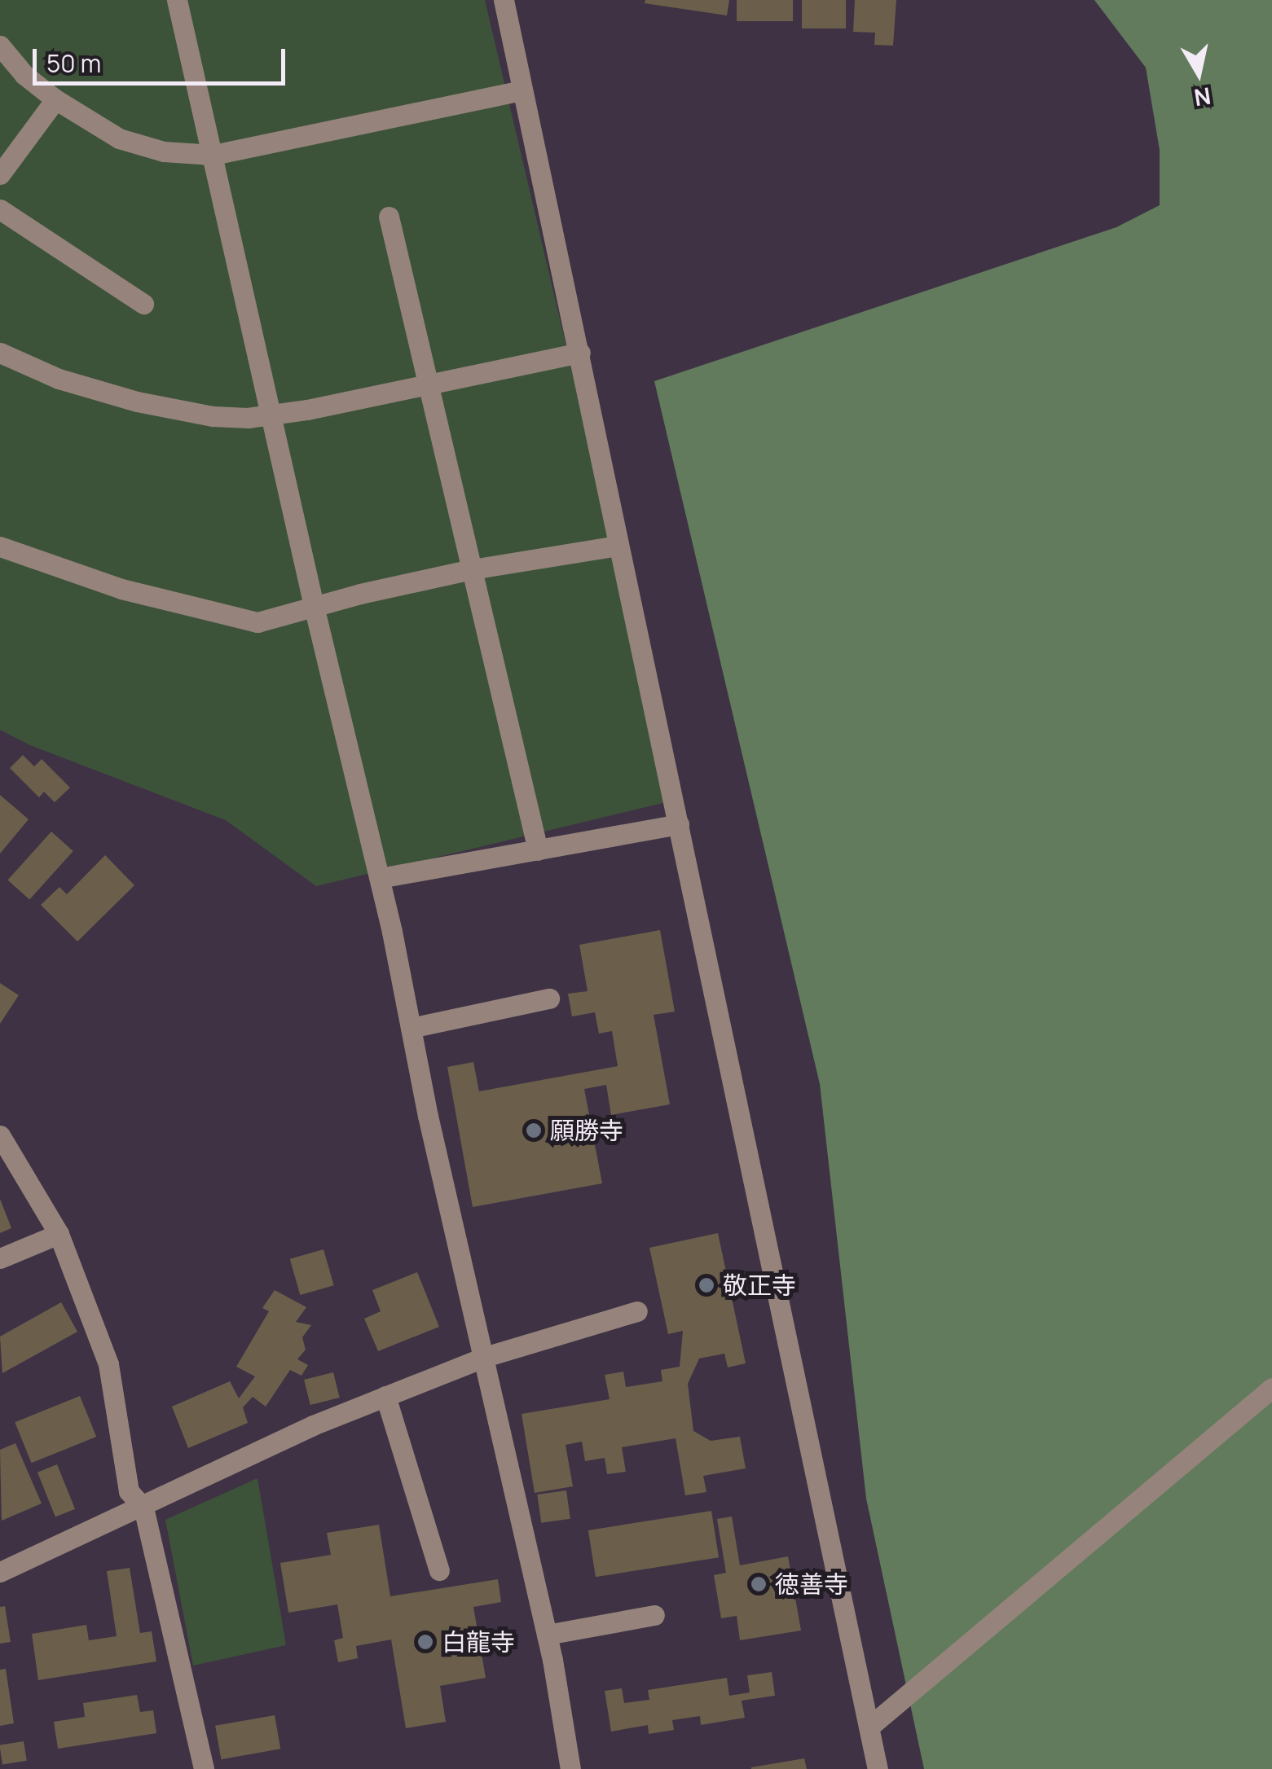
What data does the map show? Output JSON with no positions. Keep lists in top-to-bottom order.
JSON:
{
  "places": [
    "願勝寺",
    "敬正寺",
    "徳善寺",
    "白龍寺"
  ],
  "scale_bar": "50 m",
  "north": "bottom"
}
